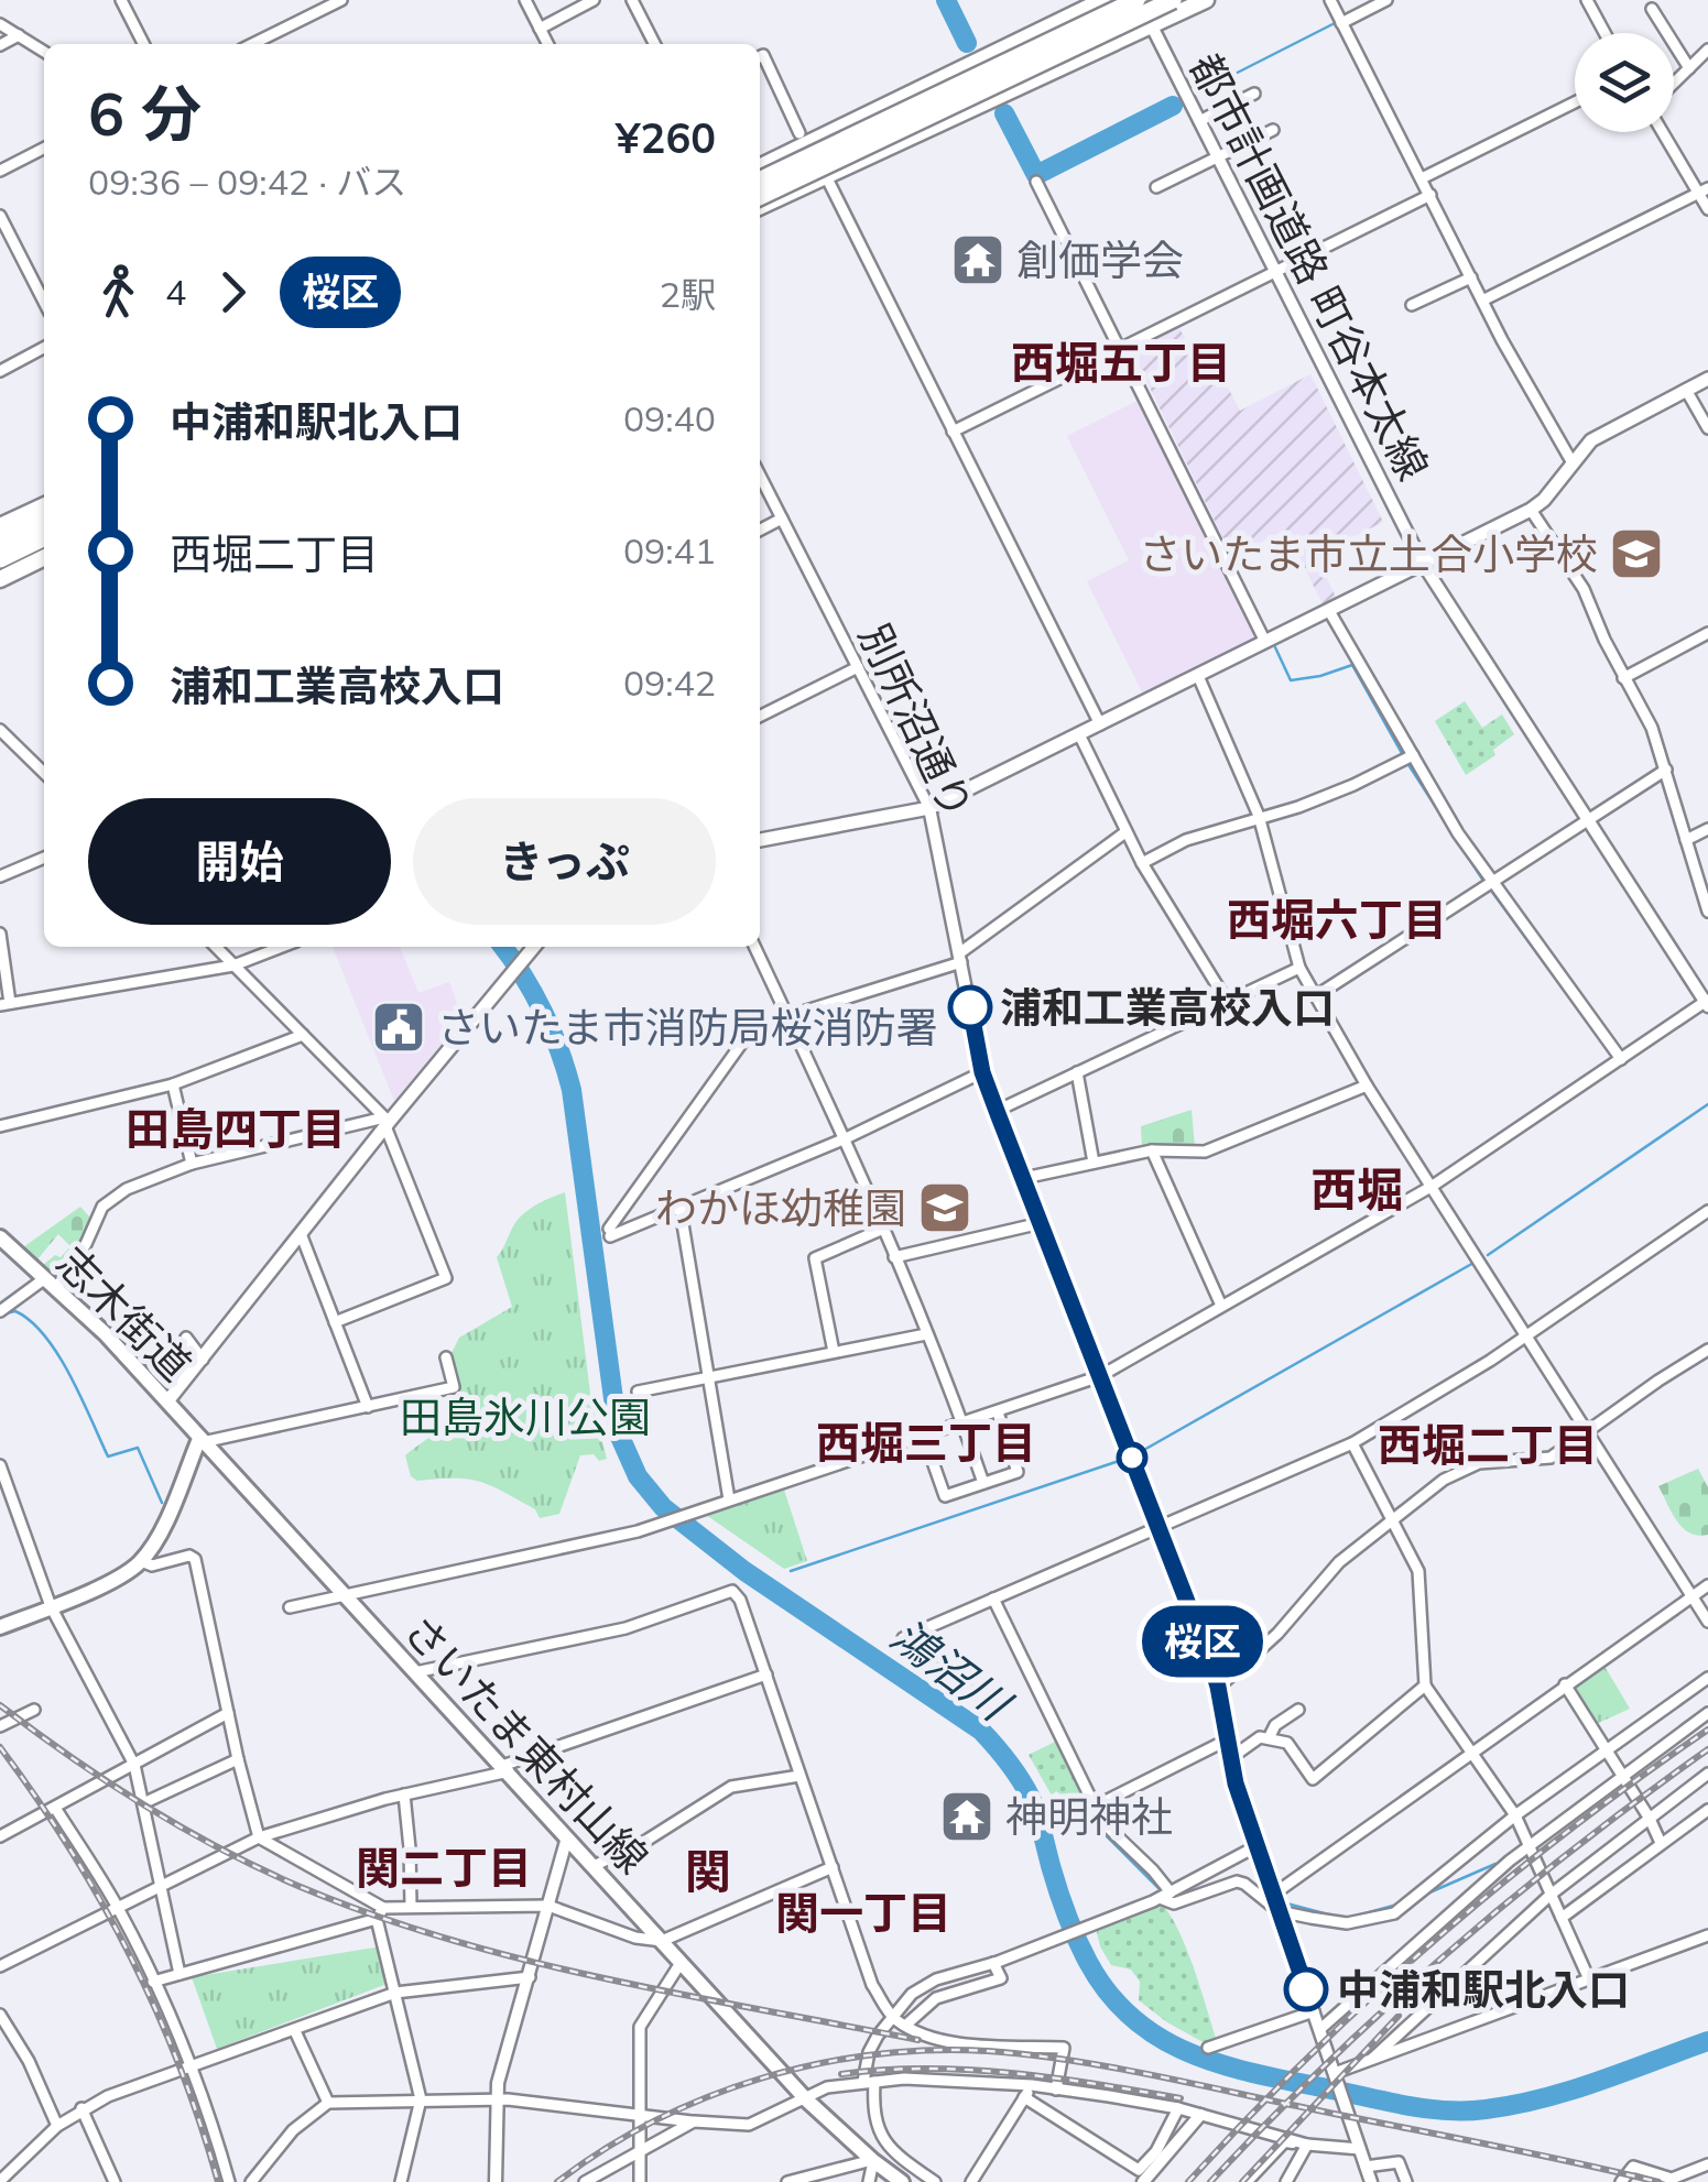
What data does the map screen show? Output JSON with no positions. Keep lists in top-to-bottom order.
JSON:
{
  "streets": {
    "main road": ["志木街道", "さいたま東村山線"],
    "street": ["都市計画道路 町谷本太線", "別所沼通り"]
  },
  "crossings": [
    ["志木街道", "さいたま東村山線"]
  ],
  "districts": [
    "西堀五丁目",
    "西堀六丁目",
    "田島四丁目",
    "西堀",
    "西堀三丁目",
    "西堀二丁目",
    "関二丁目",
    "関",
    "関一丁目"
  ],
  "water": ["鴻沼川"],
  "parks": ["田島氷川公園"],
  "places": {
    "temple": ["創価学会", "神明神社"],
    "school or university": ["さいたま市立土合小学校", "わかほ幼稚園"],
    "other": ["浦和工業高校入口", "中浦和駅北入口"],
    "public building": ["さいたま市消防局桜消防署"]
  },
  "lines": ["bus line 桜区"],
  "page": {
    "on_map": "桜区",
    "heading": ["6 分", "09:36 – 09:42 · バス", "¥260"],
    "legs": ["4", "桜区", "2駅"],
    "list": [
      {
        "name": "中浦和駅北入口",
        "value": "09:40"
      },
      {
        "name": "西堀二丁目",
        "value": "09:41"
      },
      {
        "name": "浦和工業高校入口",
        "value": "09:42"
      }
    ],
    "buttons": ["開始", "きっぷ"]
  }
}
